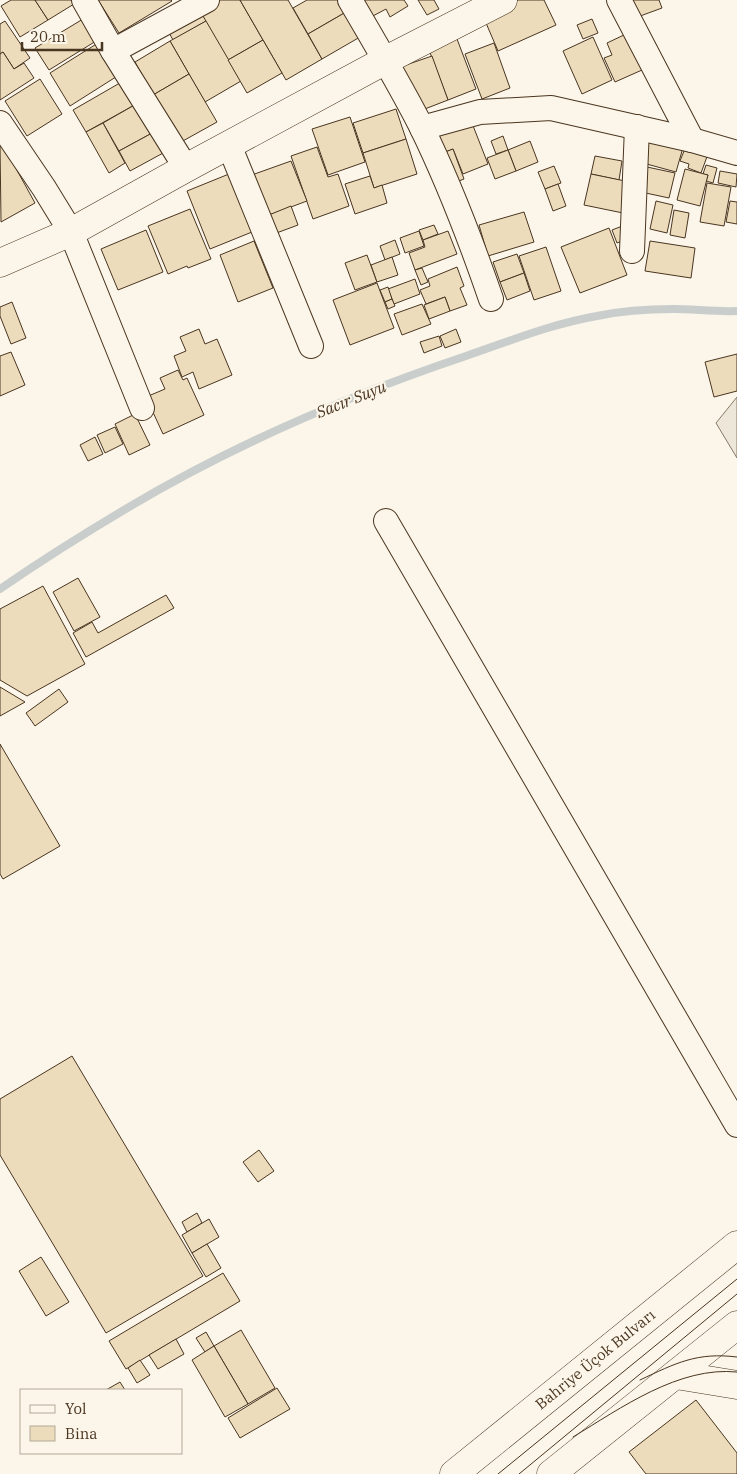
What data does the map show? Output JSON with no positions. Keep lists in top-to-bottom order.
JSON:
{
  "streets": {
    "street": ["Bahriye Üçok Bulvarı"]
  },
  "water": ["Sacır Suyu"],
  "legend": ["Yol", "Bina"],
  "scale_bar": "20 m"
}
